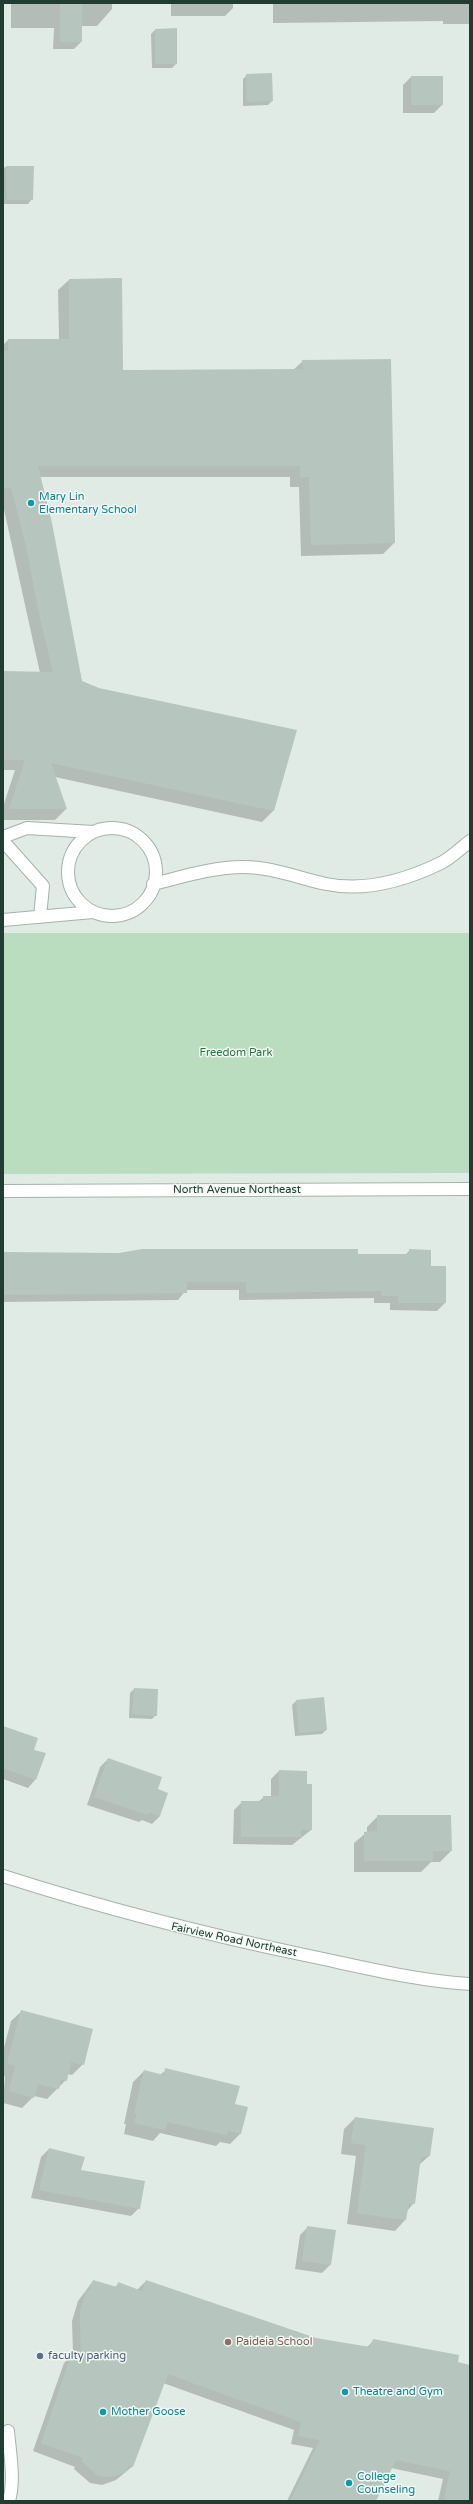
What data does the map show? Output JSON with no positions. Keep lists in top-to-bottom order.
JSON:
{
  "streets": {
    "street": ["North Avenue Northeast", "Fairview Road Northeast"]
  },
  "parks": ["Freedom Park"],
  "places": [
    "Mary Lin Elementary School",
    "Paideia School",
    "faculty parking",
    "Theatre and Gym",
    "Mother Goose",
    "College Counseling"
  ]
}
